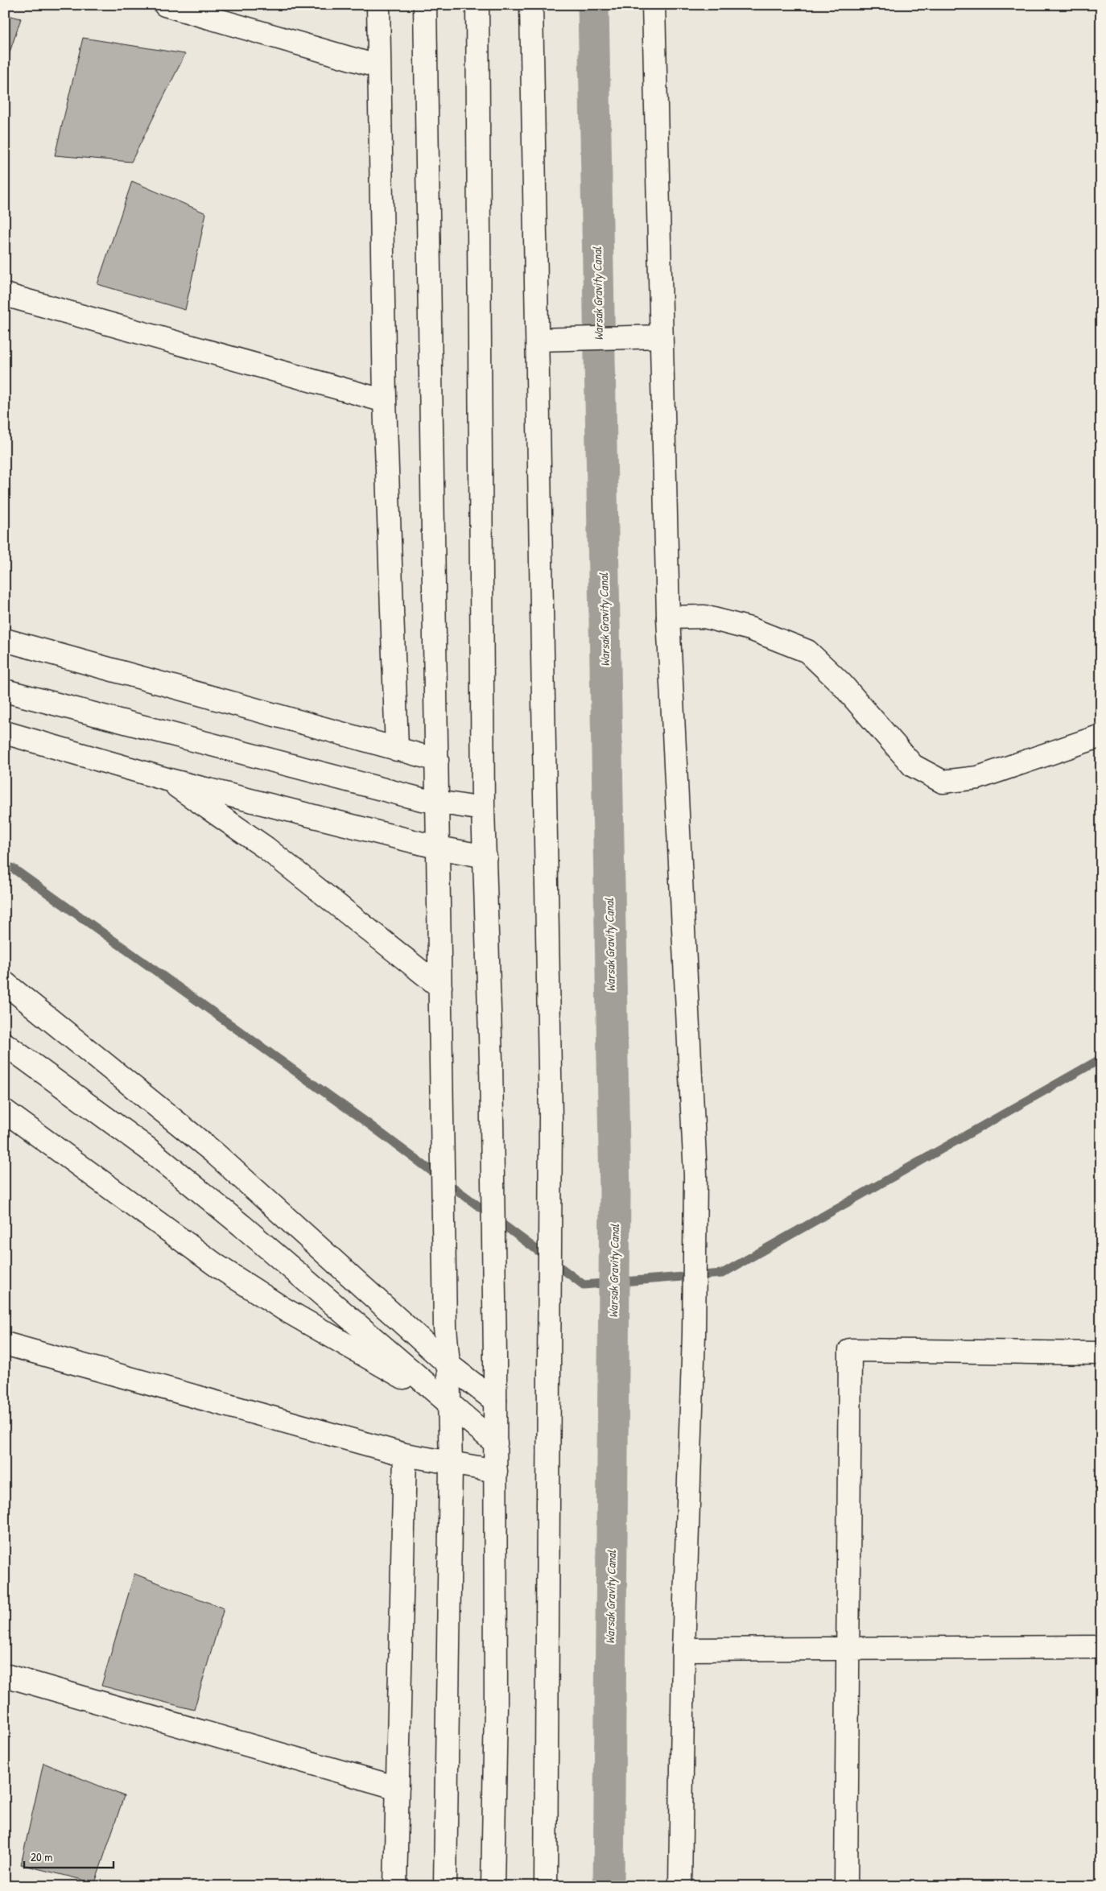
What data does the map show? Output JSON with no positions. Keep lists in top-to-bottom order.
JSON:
{
  "water": ["Warsak Gravity Canal"],
  "scale_bar": "20 m"
}
